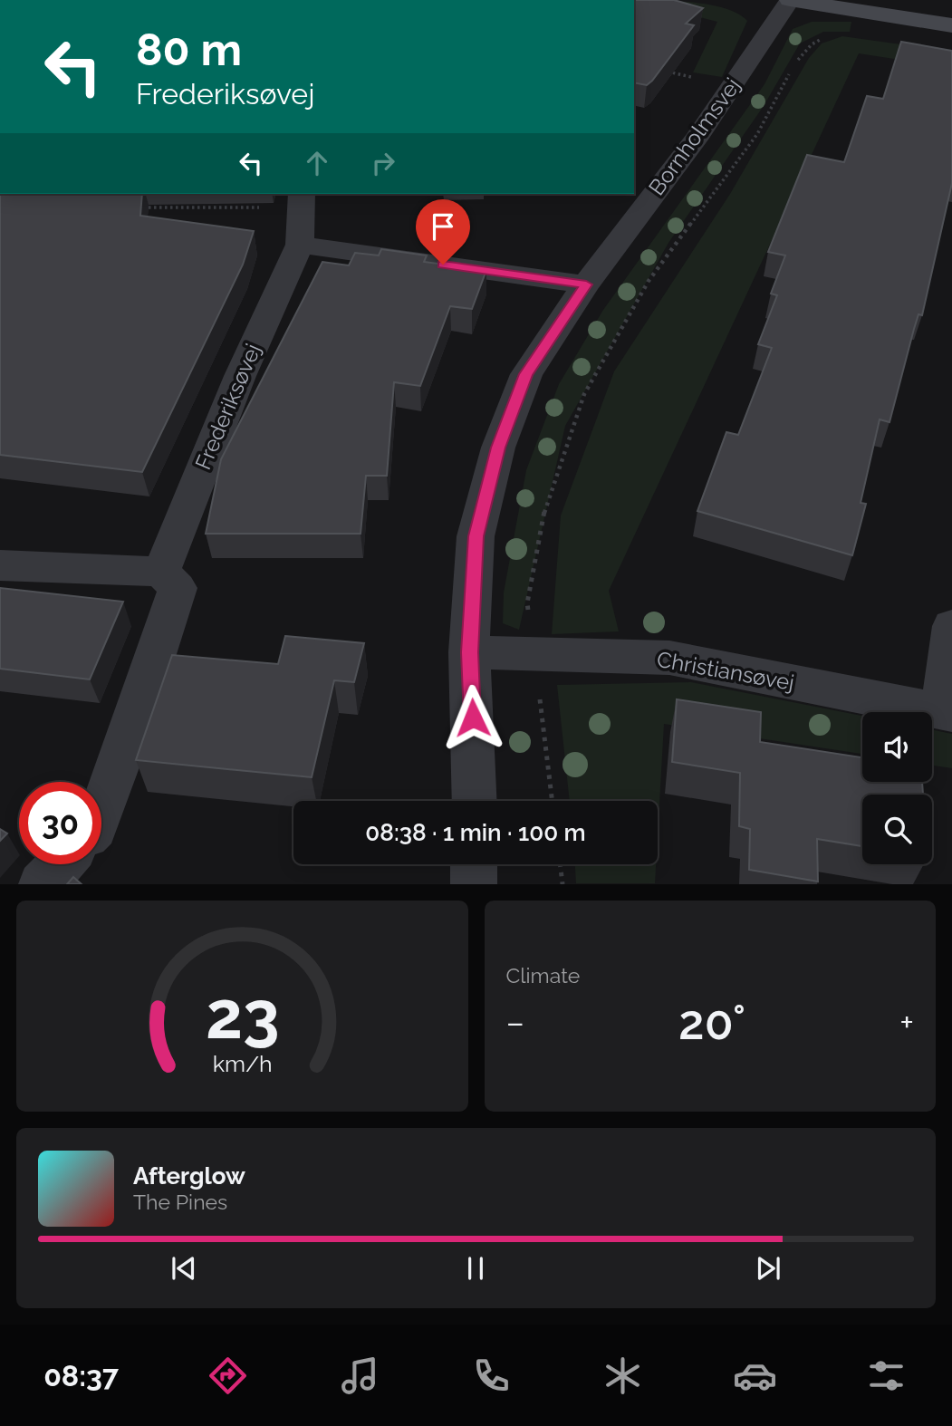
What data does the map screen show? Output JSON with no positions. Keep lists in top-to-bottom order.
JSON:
{
  "streets": {
    "street": ["Bornholmsvej", "Frederiksøvej", "Christiansøvej"]
  },
  "crossings": [
    ["Bornholmsvej", "Christiansøvej"]
  ],
  "page": {
    "turn": ["80 m", "Frederiksøvej"],
    "limit": "30",
    "trip": "08:38 · 1 min · 100 m",
    "tile": "Climate",
    "heat": ["−", "20°", "+"],
    "song": ["Afterglow", "The Pines"],
    "tabs": "08:37",
    "gauge": ["23", "km/h"]
  }
}
